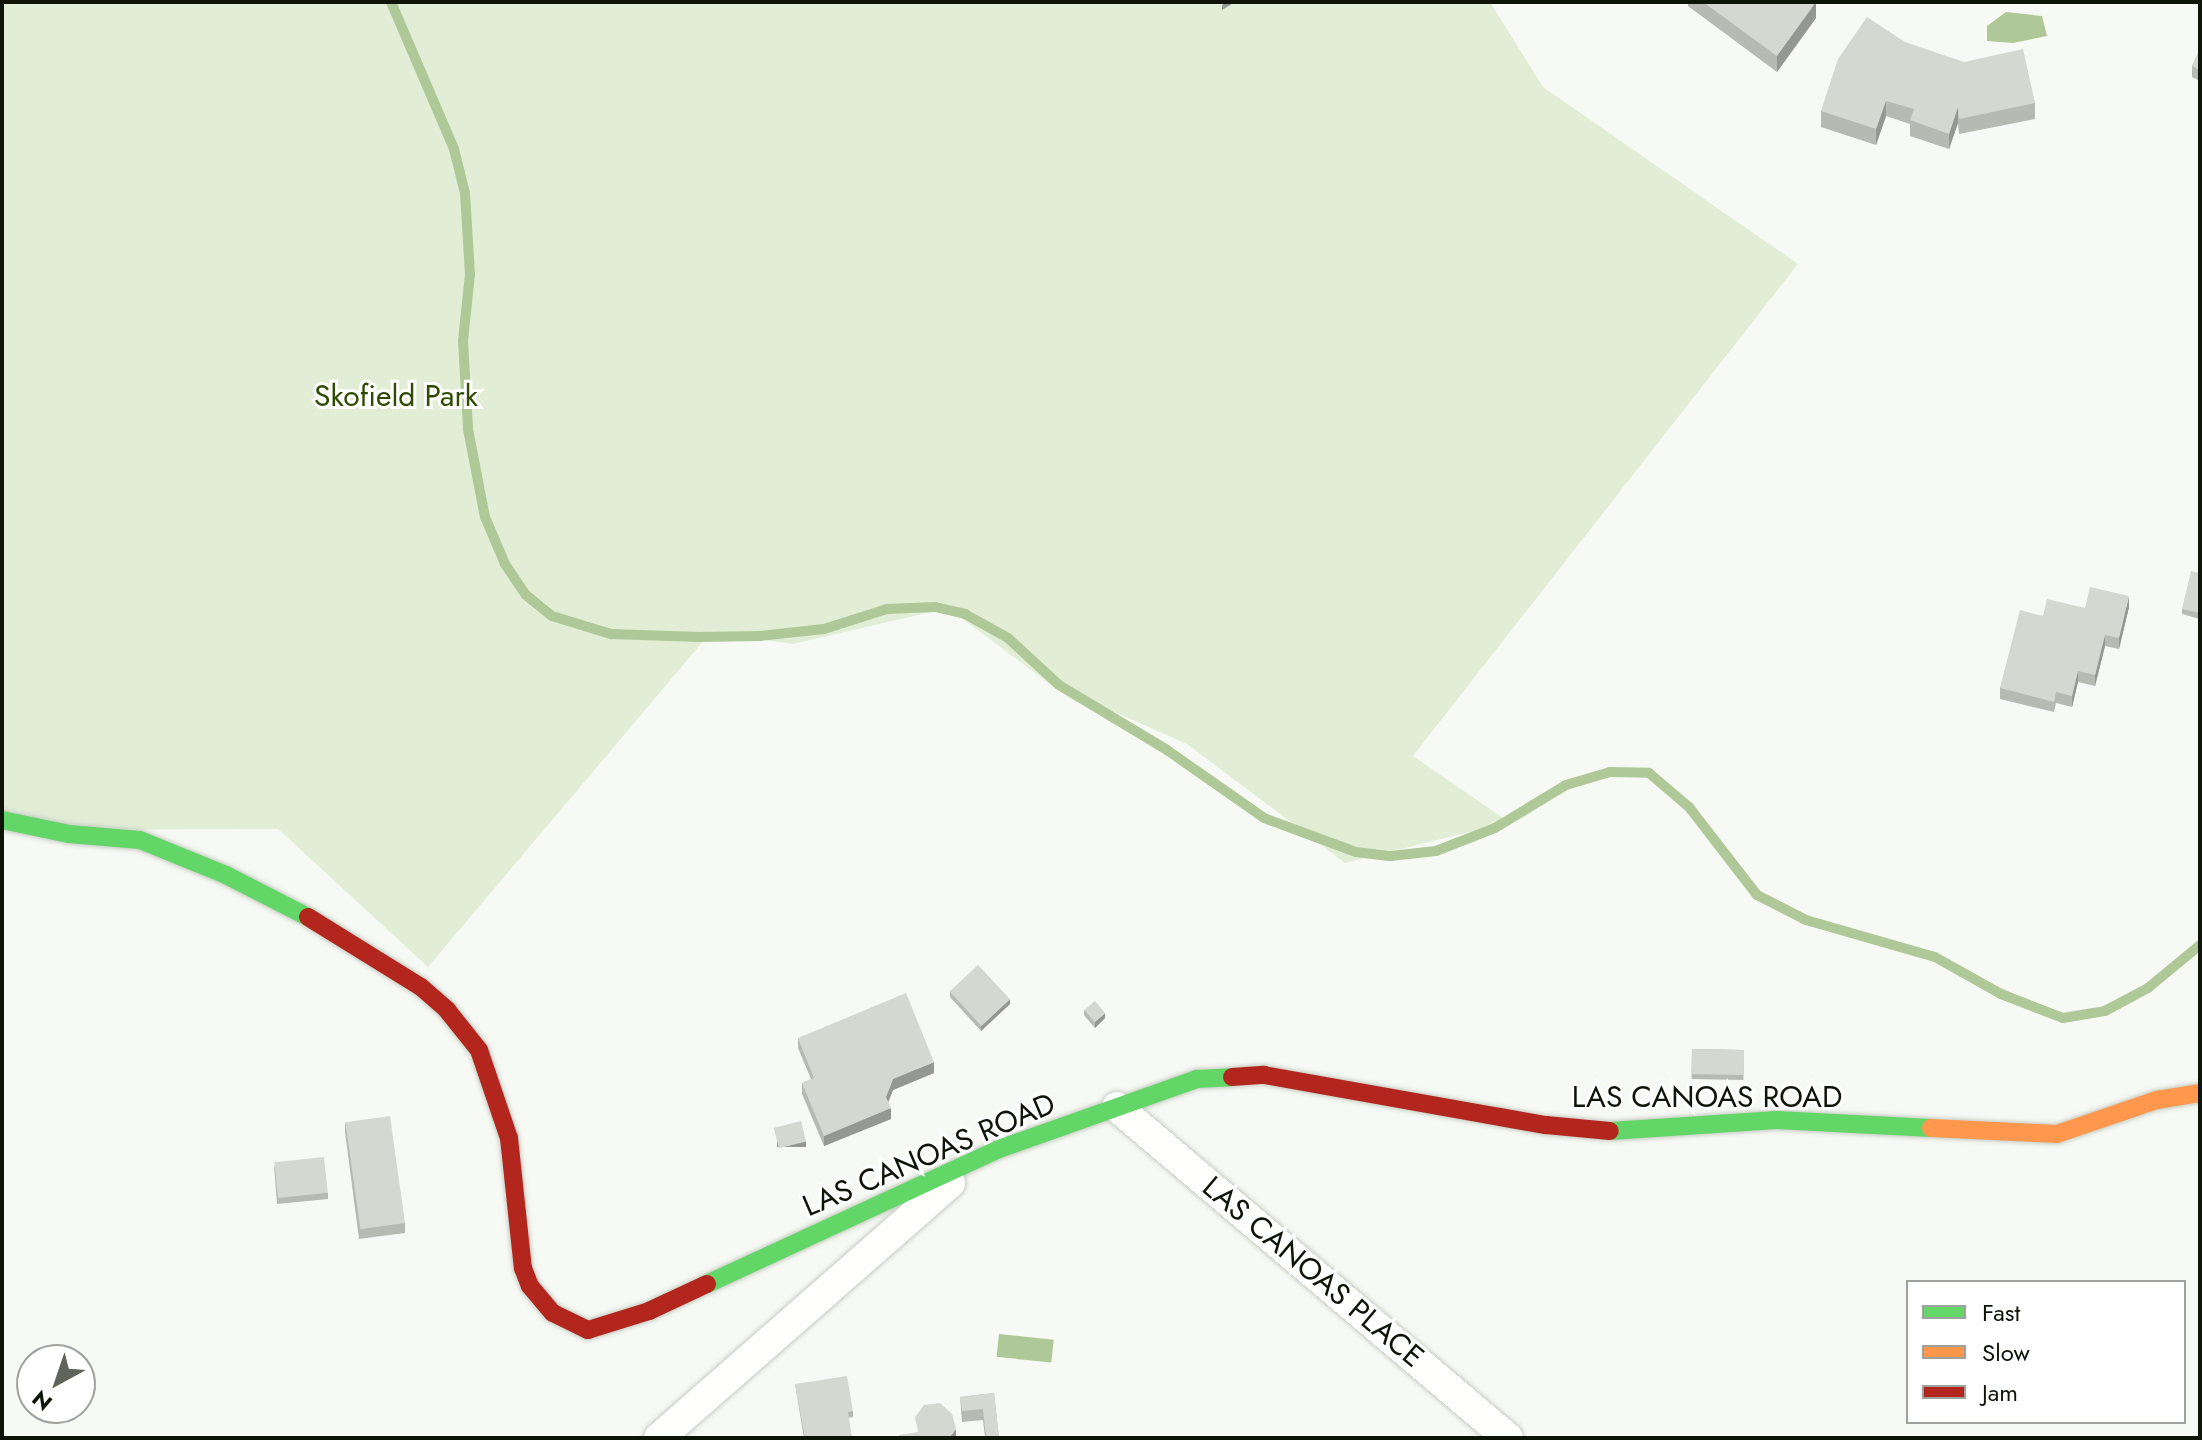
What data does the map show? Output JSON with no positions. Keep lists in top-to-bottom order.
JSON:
{
  "streets": {
    "street": ["LAS CANOAS ROAD", "LAS CANOAS PLACE"]
  },
  "crossings": [
    ["LAS CANOAS ROAD", "LAS CANOAS PLACE"]
  ],
  "parks": ["Skofield Park"],
  "legend": ["Fast", "Slow", "Jam"],
  "north": "bottom left"
}
